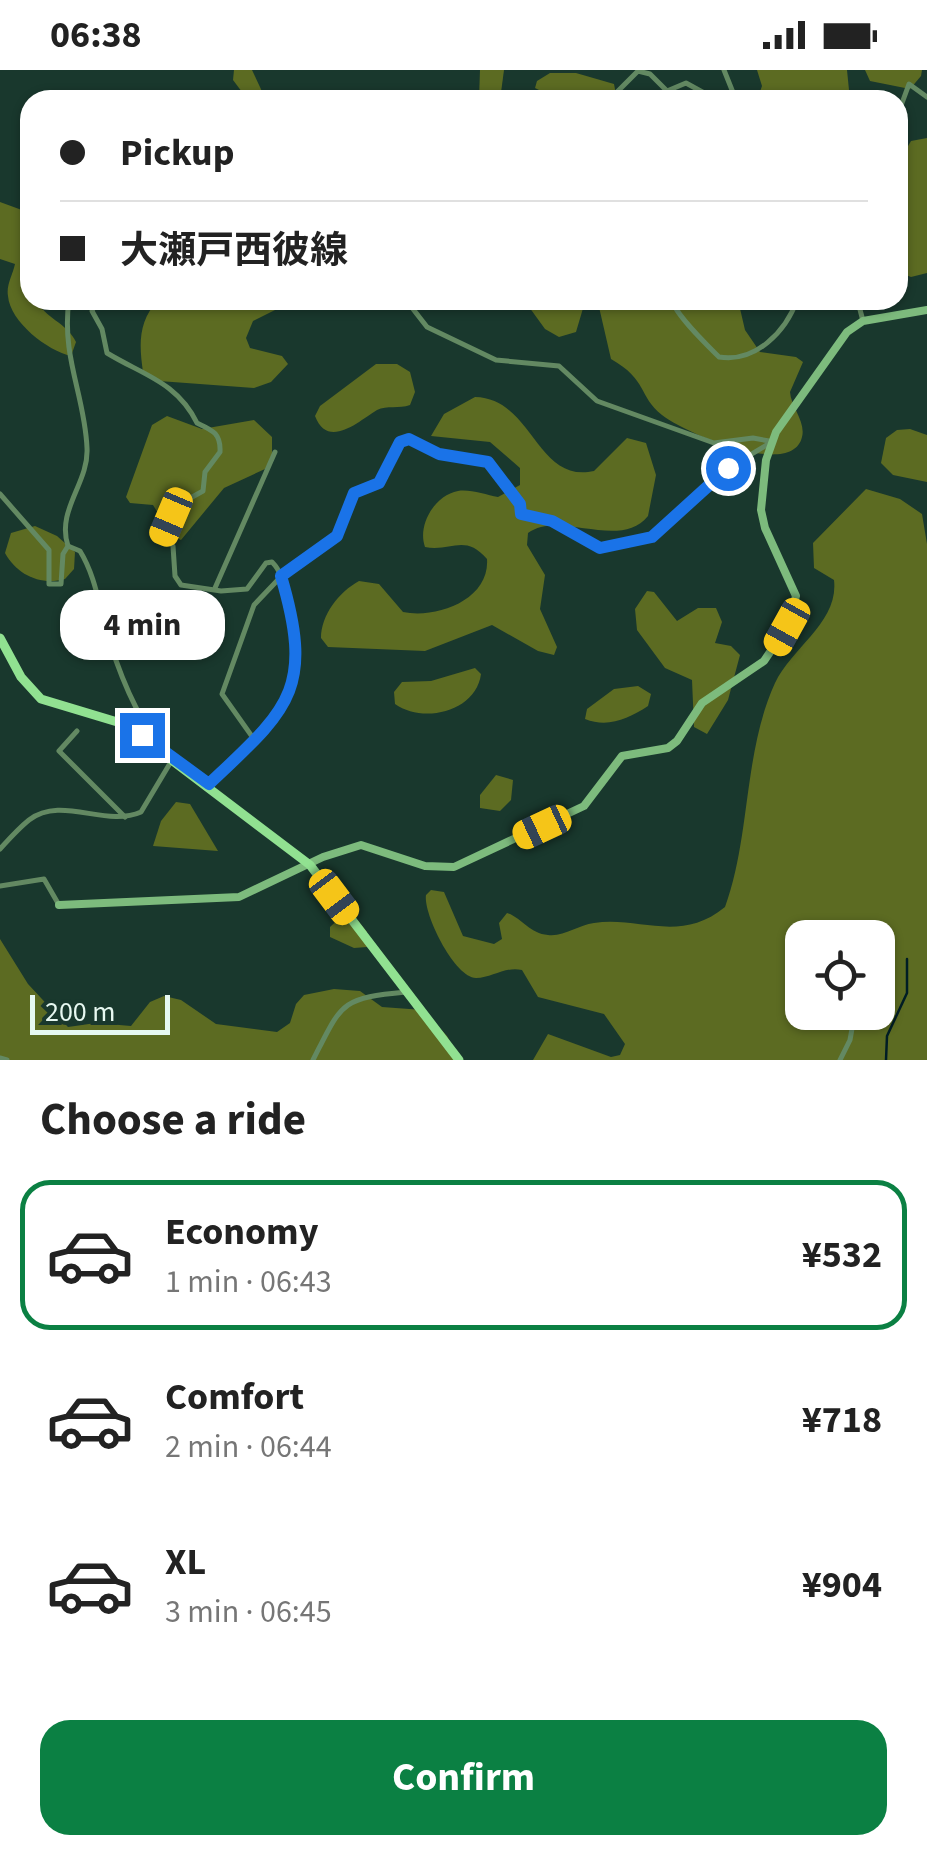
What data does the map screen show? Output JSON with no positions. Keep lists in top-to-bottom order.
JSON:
{
  "scale_bar": "200 m",
  "page": {
    "status": "06:38",
    "banner": ["Pickup", "大瀬戸西彼線"],
    "bubble": "4 min",
    "scale": "200 m",
    "heading": "Choose a ride",
    "list": [
      {
        "name": "Economy",
        "note": "1 min · 06:43",
        "value": "¥532"
      },
      {
        "name": "Comfort",
        "note": "2 min · 06:44",
        "value": "¥718"
      },
      {
        "name": "XL",
        "note": "3 min · 06:45",
        "value": "¥904"
      }
    ],
    "buttons": "Confirm"
  }
}
